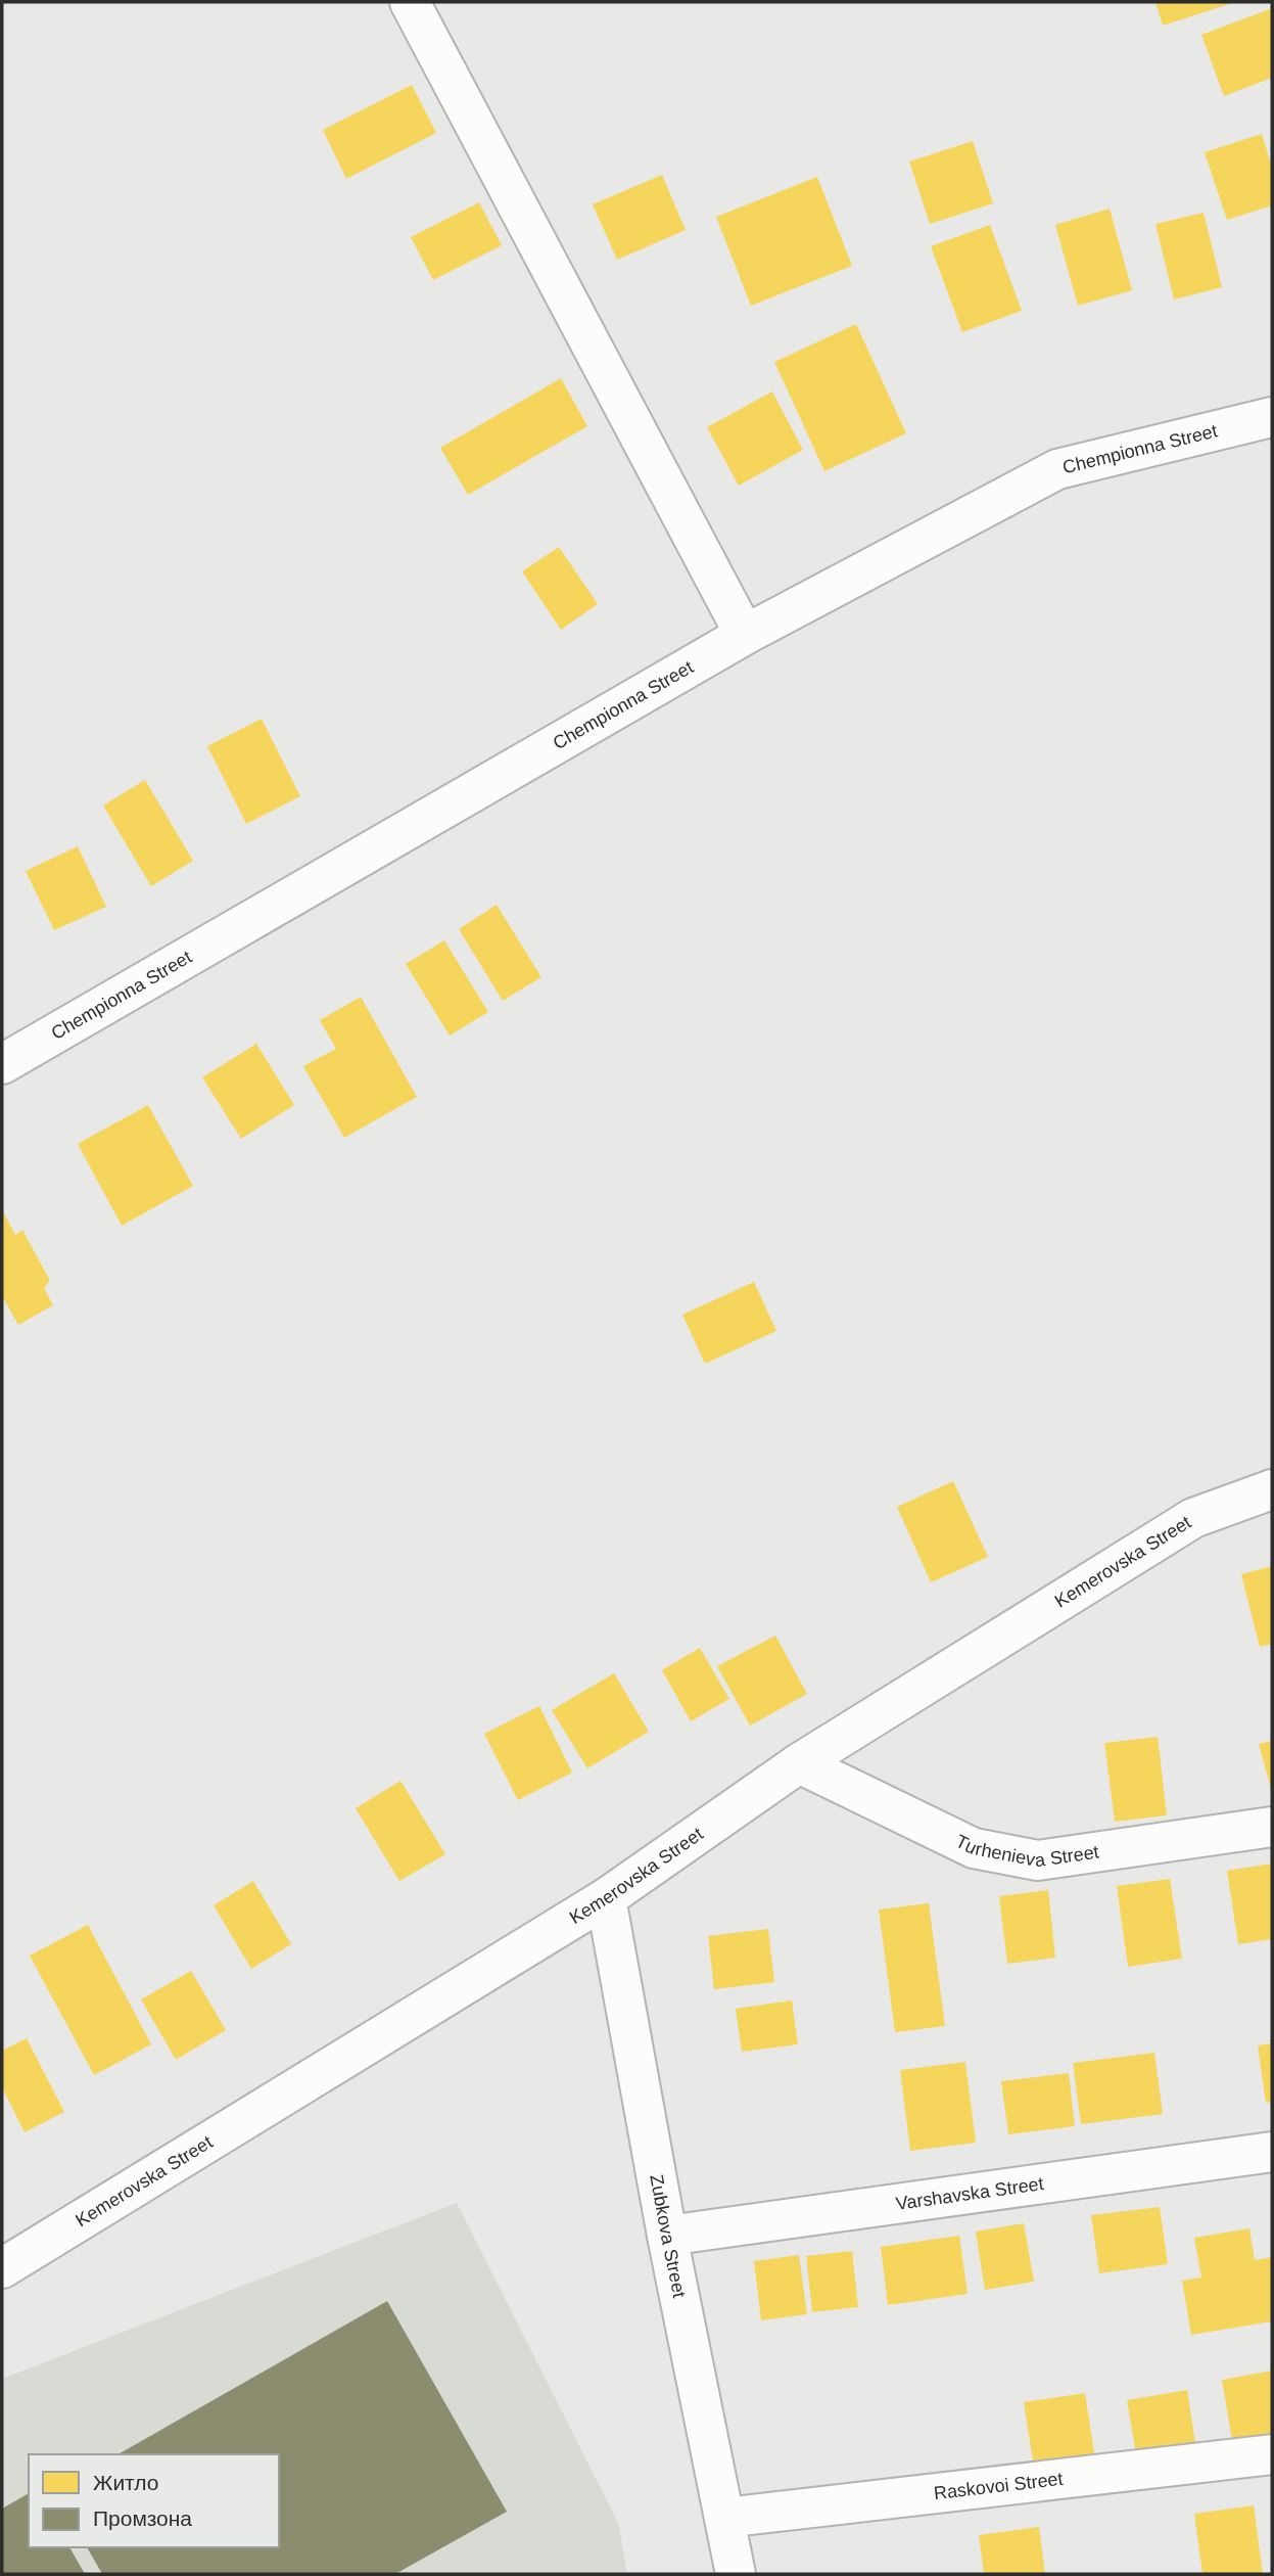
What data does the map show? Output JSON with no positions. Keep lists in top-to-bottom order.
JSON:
{
  "streets": {
    "street": [
      "Chempionna Street",
      "Kemerovska Street",
      "Turhenieva Street",
      "Varshavska Street",
      "Zubkova Street",
      "Raskovoi Street"
    ]
  },
  "crossings": [
    ["Kemerovska Street", "Turhenieva Street"],
    ["Kemerovska Street", "Zubkova Street"],
    ["Varshavska Street", "Zubkova Street"],
    ["Zubkova Street", "Raskovoi Street"]
  ],
  "legend": ["Житло", "Промзона"]
}
